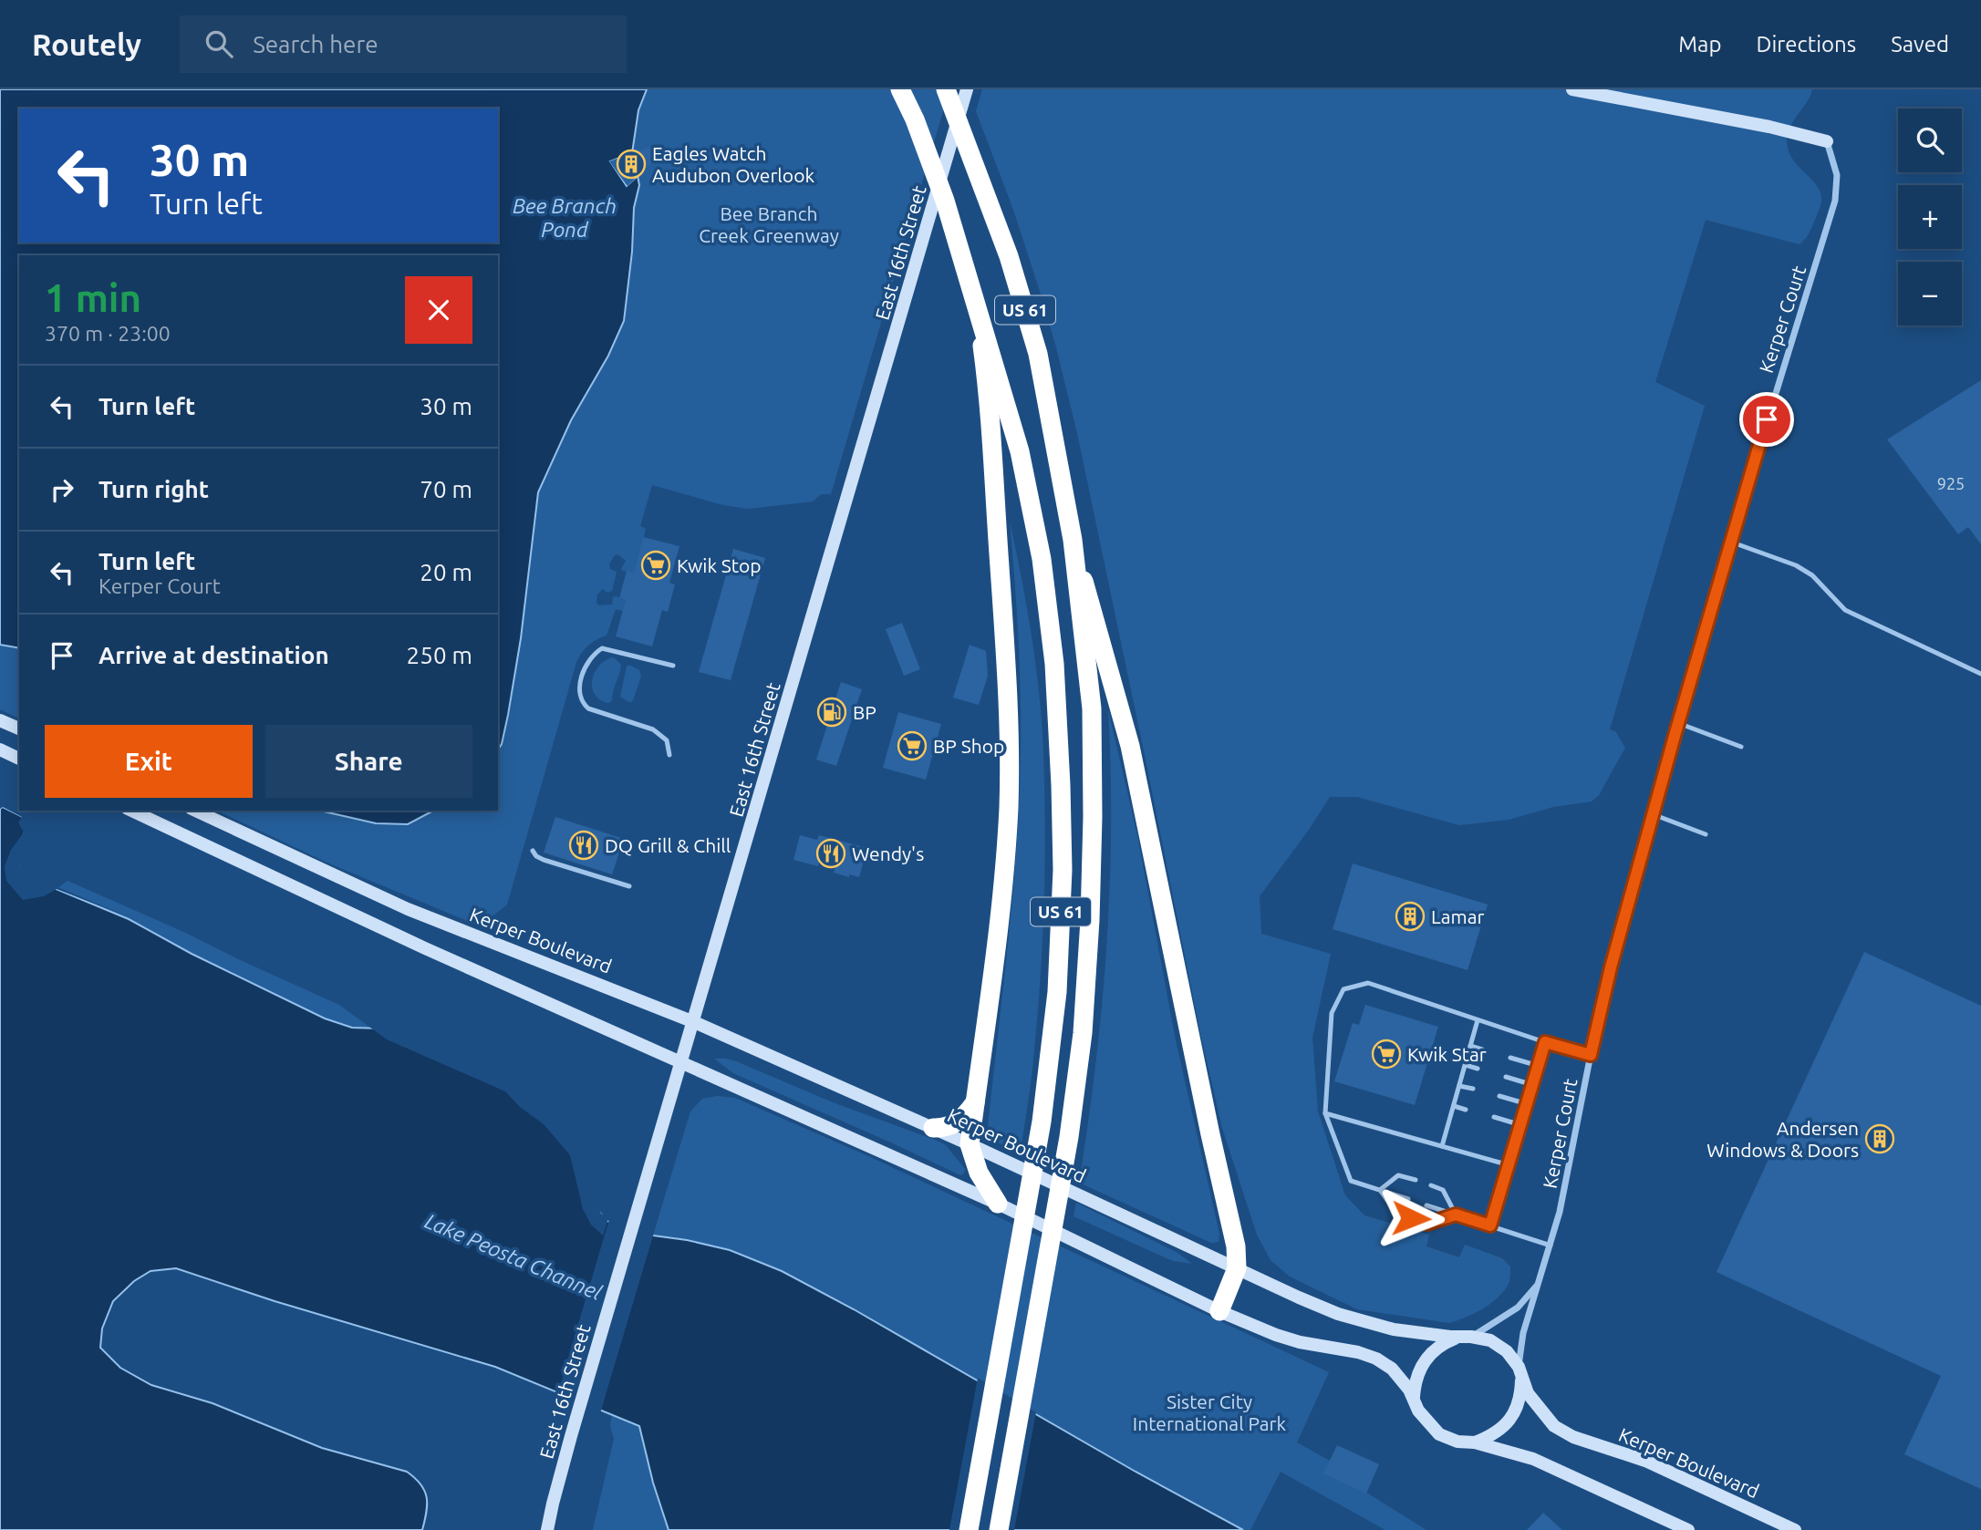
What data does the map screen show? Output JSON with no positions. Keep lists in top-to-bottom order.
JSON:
{
  "streets": {
    "highway": ["US 61"],
    "main road": ["East 16th Street", "Kerper Boulevard"],
    "street": ["Kerper Court"]
  },
  "crossings": [
    ["East 16th Street", "Kerper Boulevard"],
    ["Kerper Court", "Kerper Boulevard"]
  ],
  "water": ["Bee Branch Pond", "Lake Peosta Channel"],
  "parks": ["Bee Branch Creek Greenway", "Sister City International Park"],
  "places": {
    "building": ["Eagles Watch Audubon Overlook", "Lamar", "Andersen Windows & Doors"],
    "supermarket": ["Kwik Stop", "BP Shop", "Kwik Star"],
    "fuel station": ["BP"],
    "restaurant": ["DQ Grill & Chill", "Wendy's"]
  },
  "house_numbers": ["925"],
  "page": {
    "header": "Routely",
    "search": "Search here",
    "nav": ["Map", "Directions", "Saved"],
    "map_buttons": ["+", "−"],
    "turn": ["30 m", "Turn left"],
    "heading": ["1 min", "370 m · 23:00"],
    "list": [
      {
        "name": "Turn left",
        "value": "30 m"
      },
      {
        "name": "Turn right",
        "value": "70 m"
      },
      {
        "name": "Turn left",
        "note": "Kerper Court",
        "value": "20 m"
      },
      {
        "name": "Arrive at destination",
        "value": "250 m"
      }
    ],
    "buttons": ["Exit", "Share"]
  }
}
